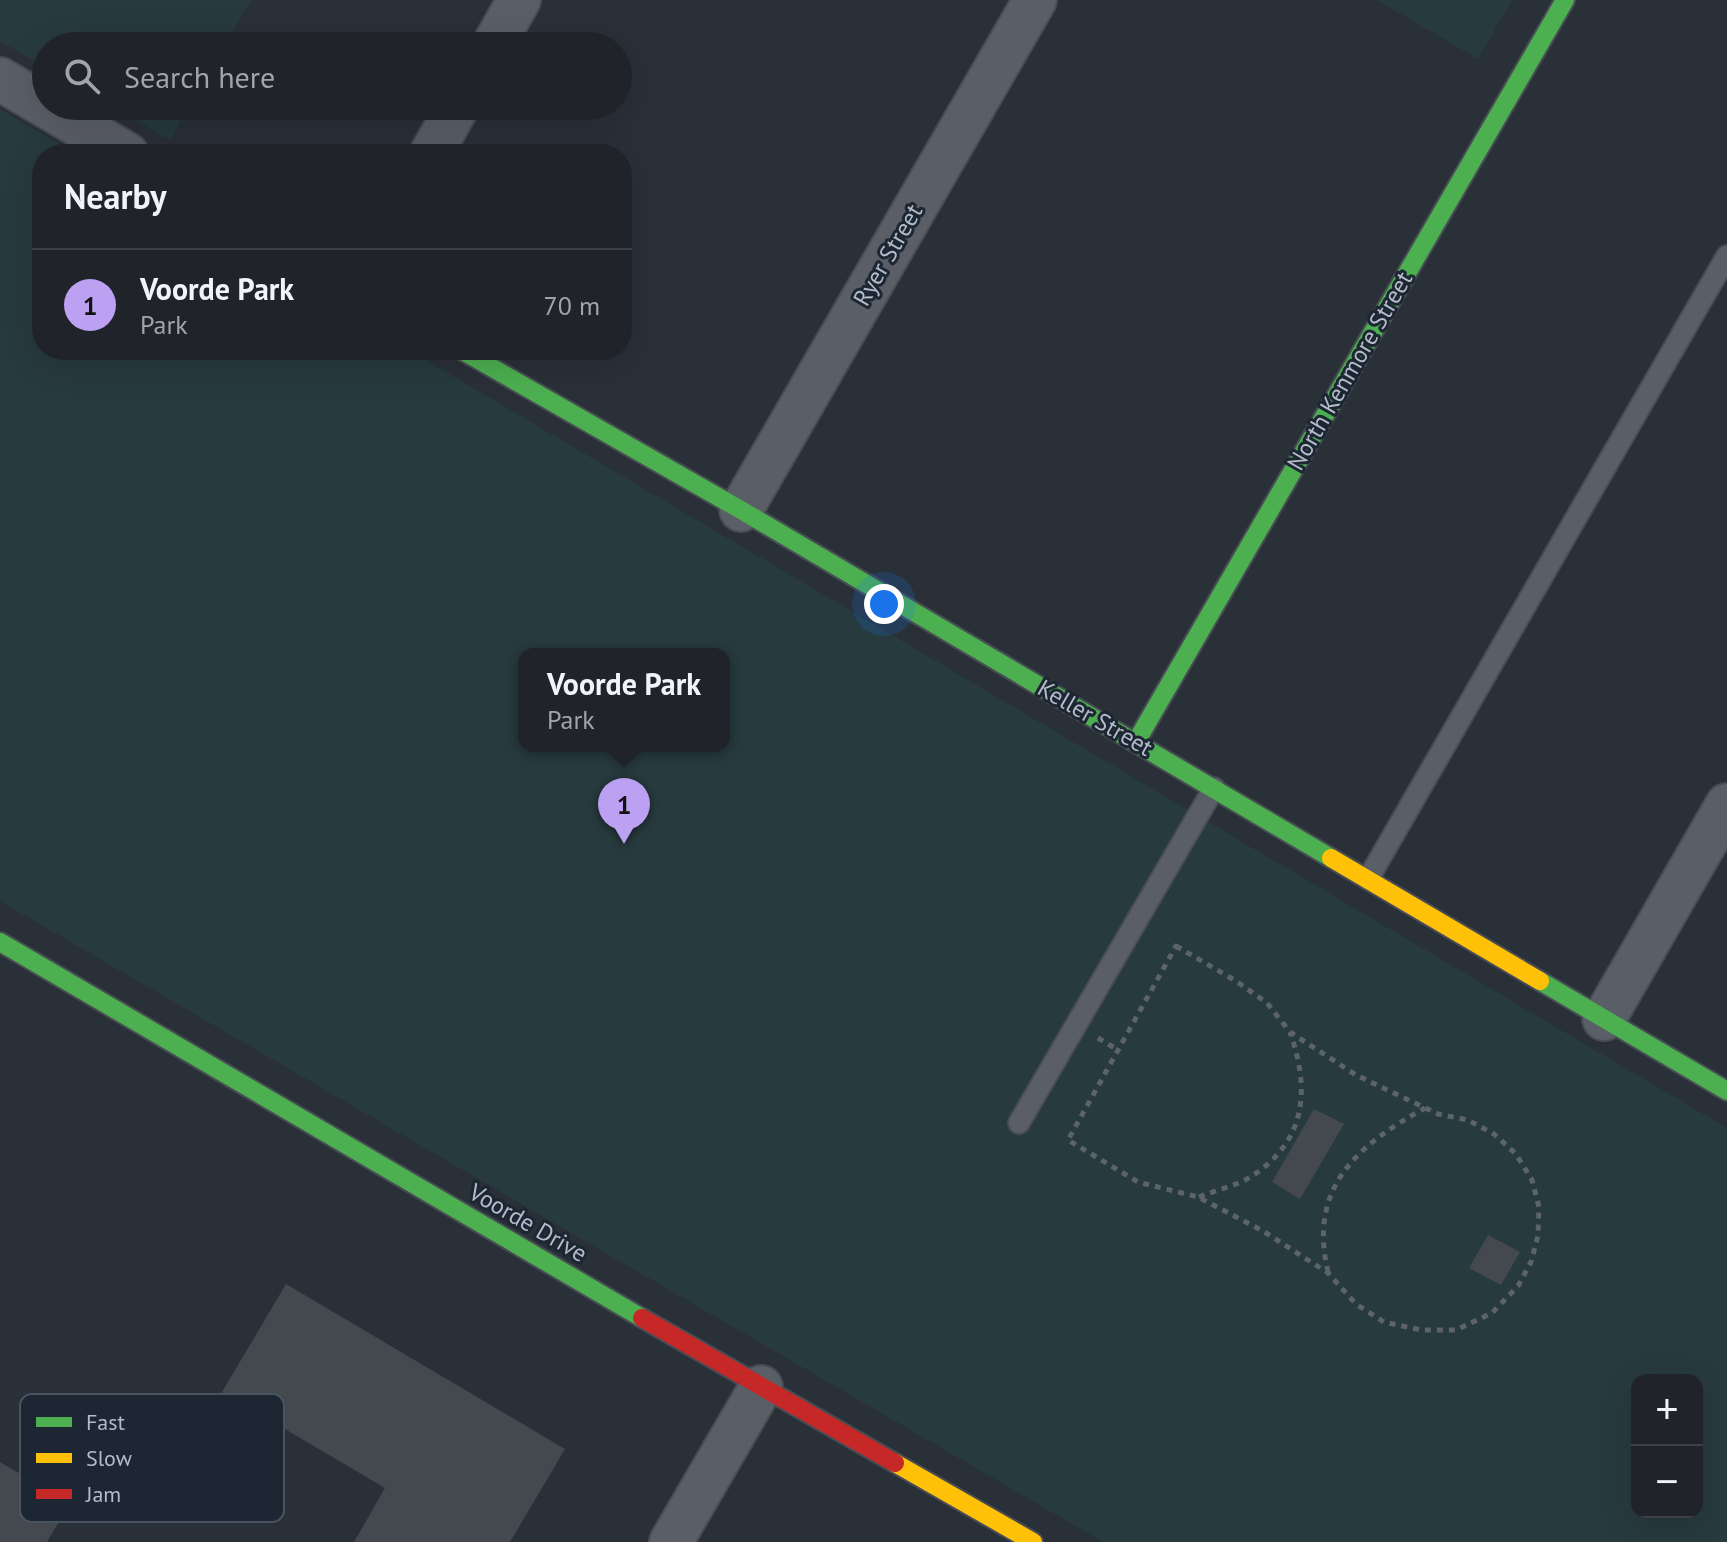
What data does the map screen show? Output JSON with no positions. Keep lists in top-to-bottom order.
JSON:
{
  "streets": {
    "street": [
      "Ryer Street",
      "North Kenmore Street",
      "Keller Street",
      "Voorde Drive"
    ]
  },
  "crossings": [
    ["Ryer Street", "Keller Street"],
    ["North Kenmore Street", "Keller Street"]
  ],
  "legend": ["Fast", "Slow", "Jam"],
  "page": {
    "search": "Search here",
    "heading": "Nearby",
    "list": [
      {
        "mark": "1",
        "name": "Voorde Park",
        "note": "Park",
        "value": "70 m"
      }
    ],
    "popup": ["Voorde Park", "Park"],
    "pins": "1",
    "map_buttons": ["+", "−"]
  }
}
